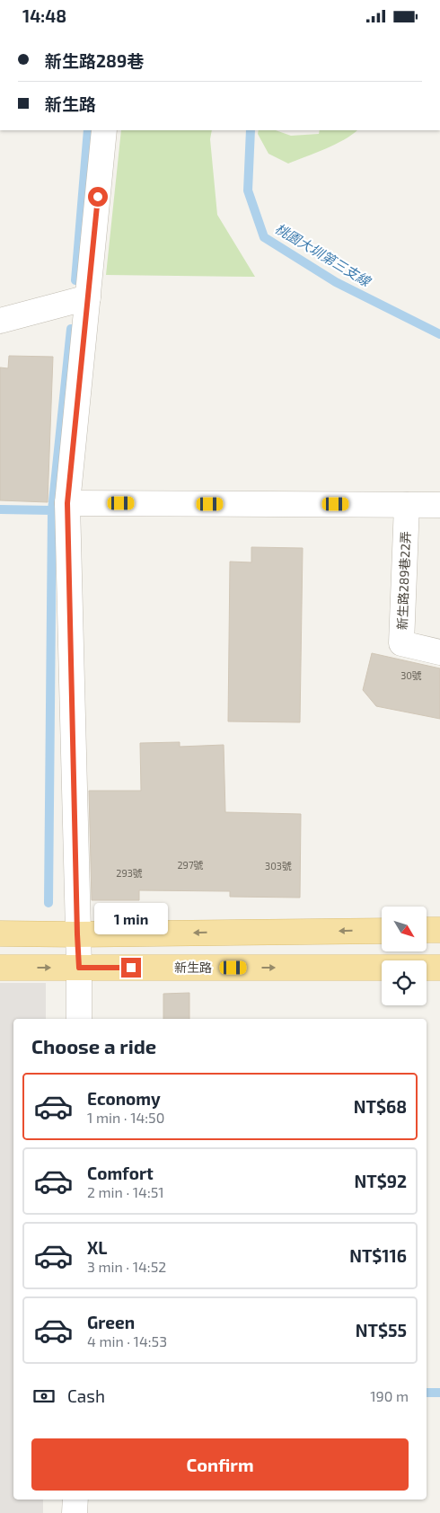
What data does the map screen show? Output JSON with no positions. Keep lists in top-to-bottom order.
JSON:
{
  "streets": {
    "main road": ["新生路"],
    "lane": ["新生路289巷22弄"]
  },
  "water": ["桃園大圳第三支線"],
  "house_numbers": [
    "30號",
    "297號",
    "303號",
    "293號"
  ],
  "north": "bottom right",
  "page": {
    "status": "14:48",
    "banner": ["新生路289巷", "新生路"],
    "bubble": "1 min",
    "heading": "Choose a ride",
    "list": [
      {
        "name": "Economy",
        "note": "1 min · 14:50",
        "value": "NT$68"
      },
      {
        "name": "Comfort",
        "note": "2 min · 14:51",
        "value": "NT$92"
      },
      {
        "name": "XL",
        "note": "3 min · 14:52",
        "value": "NT$116"
      },
      {
        "name": "Green",
        "note": "4 min · 14:53",
        "value": "NT$55"
      }
    ],
    "pay": ["Cash", "190 m"],
    "buttons": "Confirm"
  }
}
